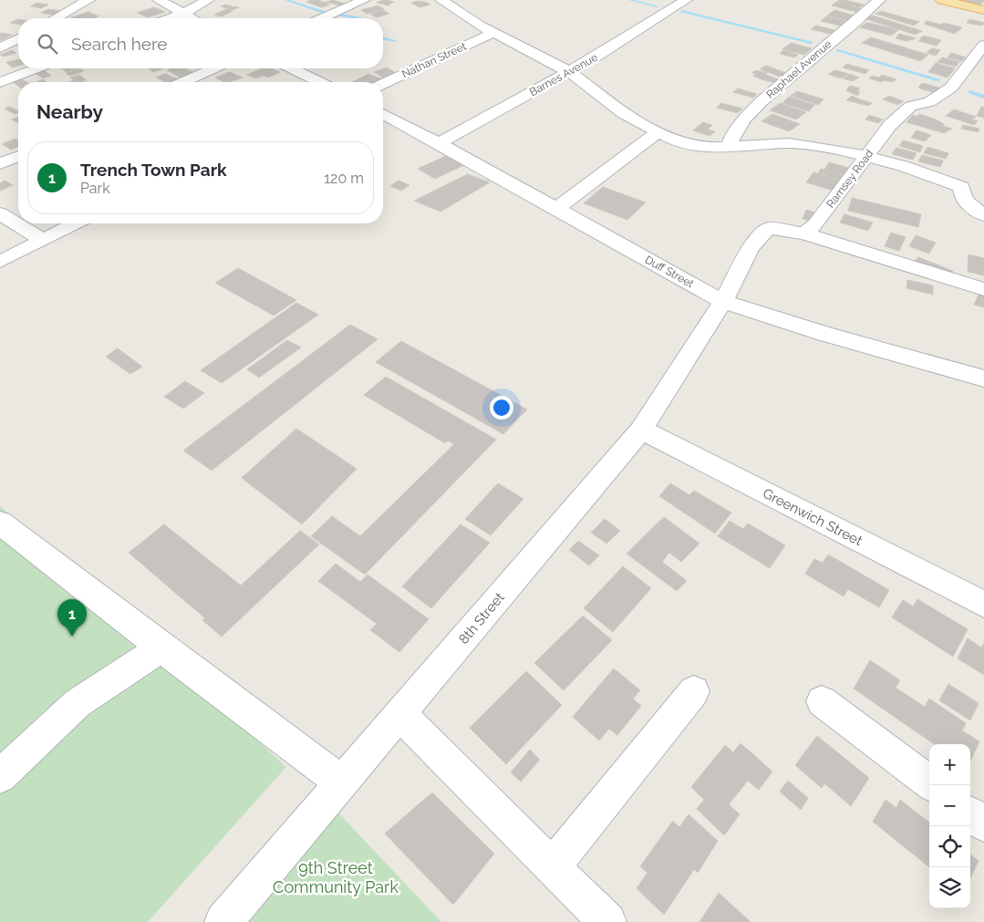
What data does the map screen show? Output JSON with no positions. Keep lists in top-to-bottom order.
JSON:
{
  "streets": {
    "street": [
      "Nathan Street",
      "Raphael Avenue",
      "Barnes Avenue",
      "Ramsey Road",
      "Duff Street",
      "Greenwich Street",
      "8th Street"
    ]
  },
  "crossings": [
    ["Barnes Avenue", "Duff Street"],
    ["Duff Street", "8th Street"],
    ["Greenwich Street", "8th Street"]
  ],
  "parks": ["9th Street Community Park"],
  "page": {
    "search": "Search here",
    "heading": "Nearby",
    "list": [
      {
        "mark": "1",
        "name": "Trench Town Park",
        "note": "Park",
        "value": "120 m"
      }
    ],
    "pins": "1",
    "map_buttons": ["+", "−"]
  }
}
